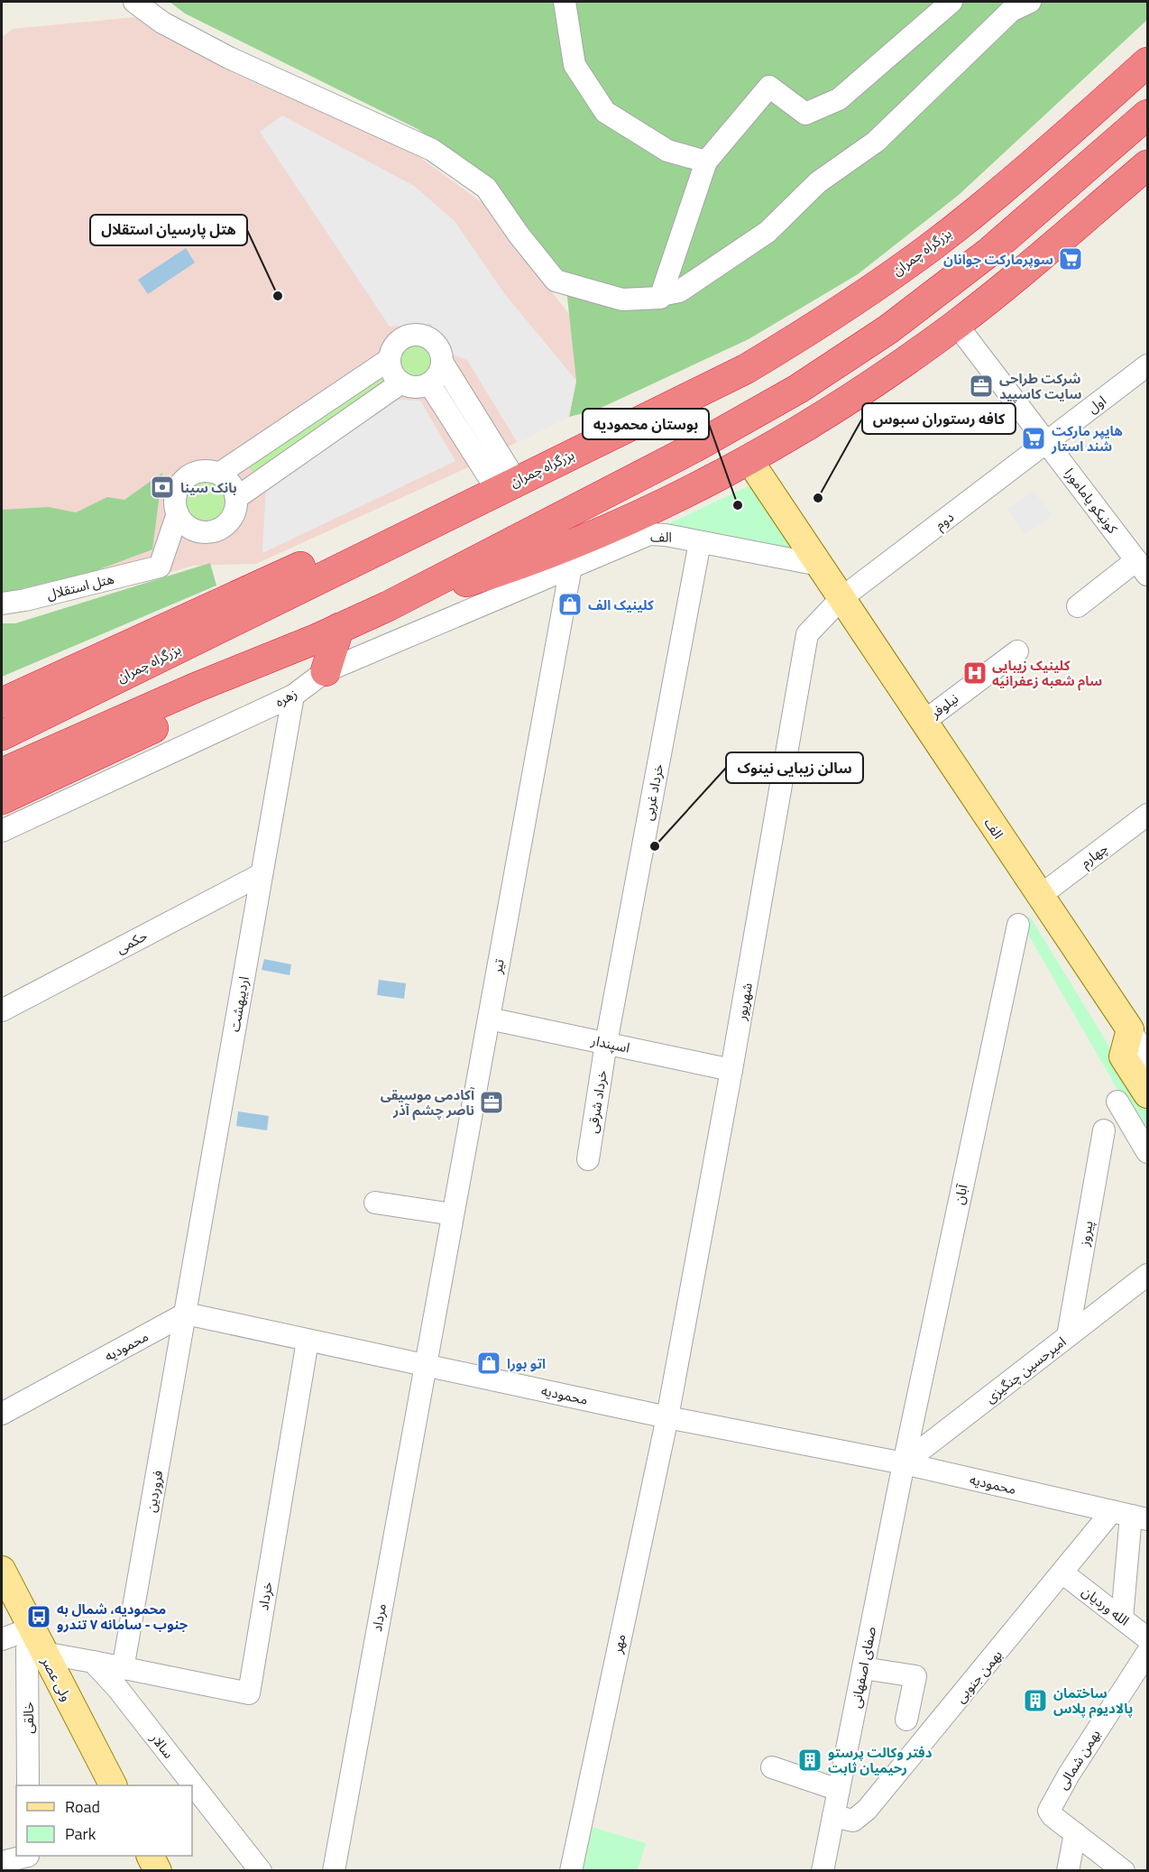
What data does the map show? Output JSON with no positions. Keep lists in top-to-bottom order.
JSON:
{
  "streets": {
    "highway": ["بزرگراه چمران"],
    "main road": ["الف", "ولی عصر"],
    "street": [
      "اول",
      "کونیکو یامامورا",
      "دوم",
      "هتل استقلال",
      "زهره",
      "نیلوفر",
      "خرداد غربی",
      "چهارم",
      "حکمی",
      "تیر",
      "شهریور",
      "اردیبهشت",
      "اسپندار",
      "خرداد شرقی",
      "آبان",
      "پیروز",
      "محمودیه",
      "امیرحسین چنگیزی",
      "فروردین",
      "خرداد",
      "الله وردیان",
      "مرداد",
      "مهر",
      "صفای اصفهانی",
      "بهمن جنوبی",
      "خالقی",
      "سالار",
      "بهمن شمالی"
    ]
  },
  "crossings": [
    ["اول", "کونیکو یامامورا"],
    ["اول", "دوم"],
    ["کونیکو یامامورا", "دوم"],
    ["دوم", "الف"],
    ["دوم", "شهریور"],
    ["الف", "زهره"],
    ["الف", "نیلوفر"],
    ["الف", "خرداد غربی"],
    ["الف", "چهارم"],
    ["الف", "تیر"],
    ["الف", "شهریور"],
    ["زهره", "تیر"],
    ["زهره", "اردیبهشت"],
    ["خرداد غربی", "اسپندار"],
    ["خرداد غربی", "خرداد شرقی"],
    ["حکمی", "اردیبهشت"],
    ["تیر", "اسپندار"],
    ["تیر", "محمودیه"],
    ["تیر", "مرداد"],
    ["شهریور", "اسپندار"],
    ["شهریور", "محمودیه"],
    ["شهریور", "مهر"],
    ["اردیبهشت", "محمودیه"],
    ["اردیبهشت", "فروردین"],
    ["اسپندار", "خرداد شرقی"],
    ["آبان", "محمودیه"],
    ["آبان", "امیرحسین چنگیزی"],
    ["آبان", "صفای اصفهانی"],
    ["پیروز", "امیرحسین چنگیزی"],
    ["محمودیه", "امیرحسین چنگیزی"],
    ["محمودیه", "فروردین"],
    ["محمودیه", "خرداد"],
    ["محمودیه", "مرداد"],
    ["محمودیه", "مهر"],
    ["محمودیه", "صفای اصفهانی"],
    ["محمودیه", "بهمن جنوبی"],
    ["امیرحسین چنگیزی", "صفای اصفهانی"],
    ["فروردین", "خرداد"],
    ["خرداد", "سالار"],
    ["الله وردیان", "بهمن جنوبی"],
    ["صفای اصفهانی", "بهمن جنوبی"],
    ["ولی عصر", "خالقی"]
  ],
  "places": {
    "supermarket": ["سوپرمارکت جوانان", "هایپر مارکت شند استار"],
    "other": [
      "هتل پارسیان استقلال",
      "کافه رستوران سبوس",
      "بوستان محمودیه",
      "سالن زیبایی نینوک"
    ],
    "office": ["شرکت طراحی سایت کاسپید", "آکادمی موسیقی ناصر چشم آذر"],
    "bank": ["بانک سینا"],
    "shop": ["کلینیک الف", "اتو بورا"],
    "hospital": ["کلینیک زیبایی سام شعبه زعفرانیه"],
    "bus stop": ["محمودیه، شمال به جنوب - سامانه ۷ تندرو"],
    "building": ["ساختمان پالادیوم پلاس", "دفتر وکالت پرستو رحیمیان ثابت"]
  },
  "legend": ["Road", "Park"]
}
